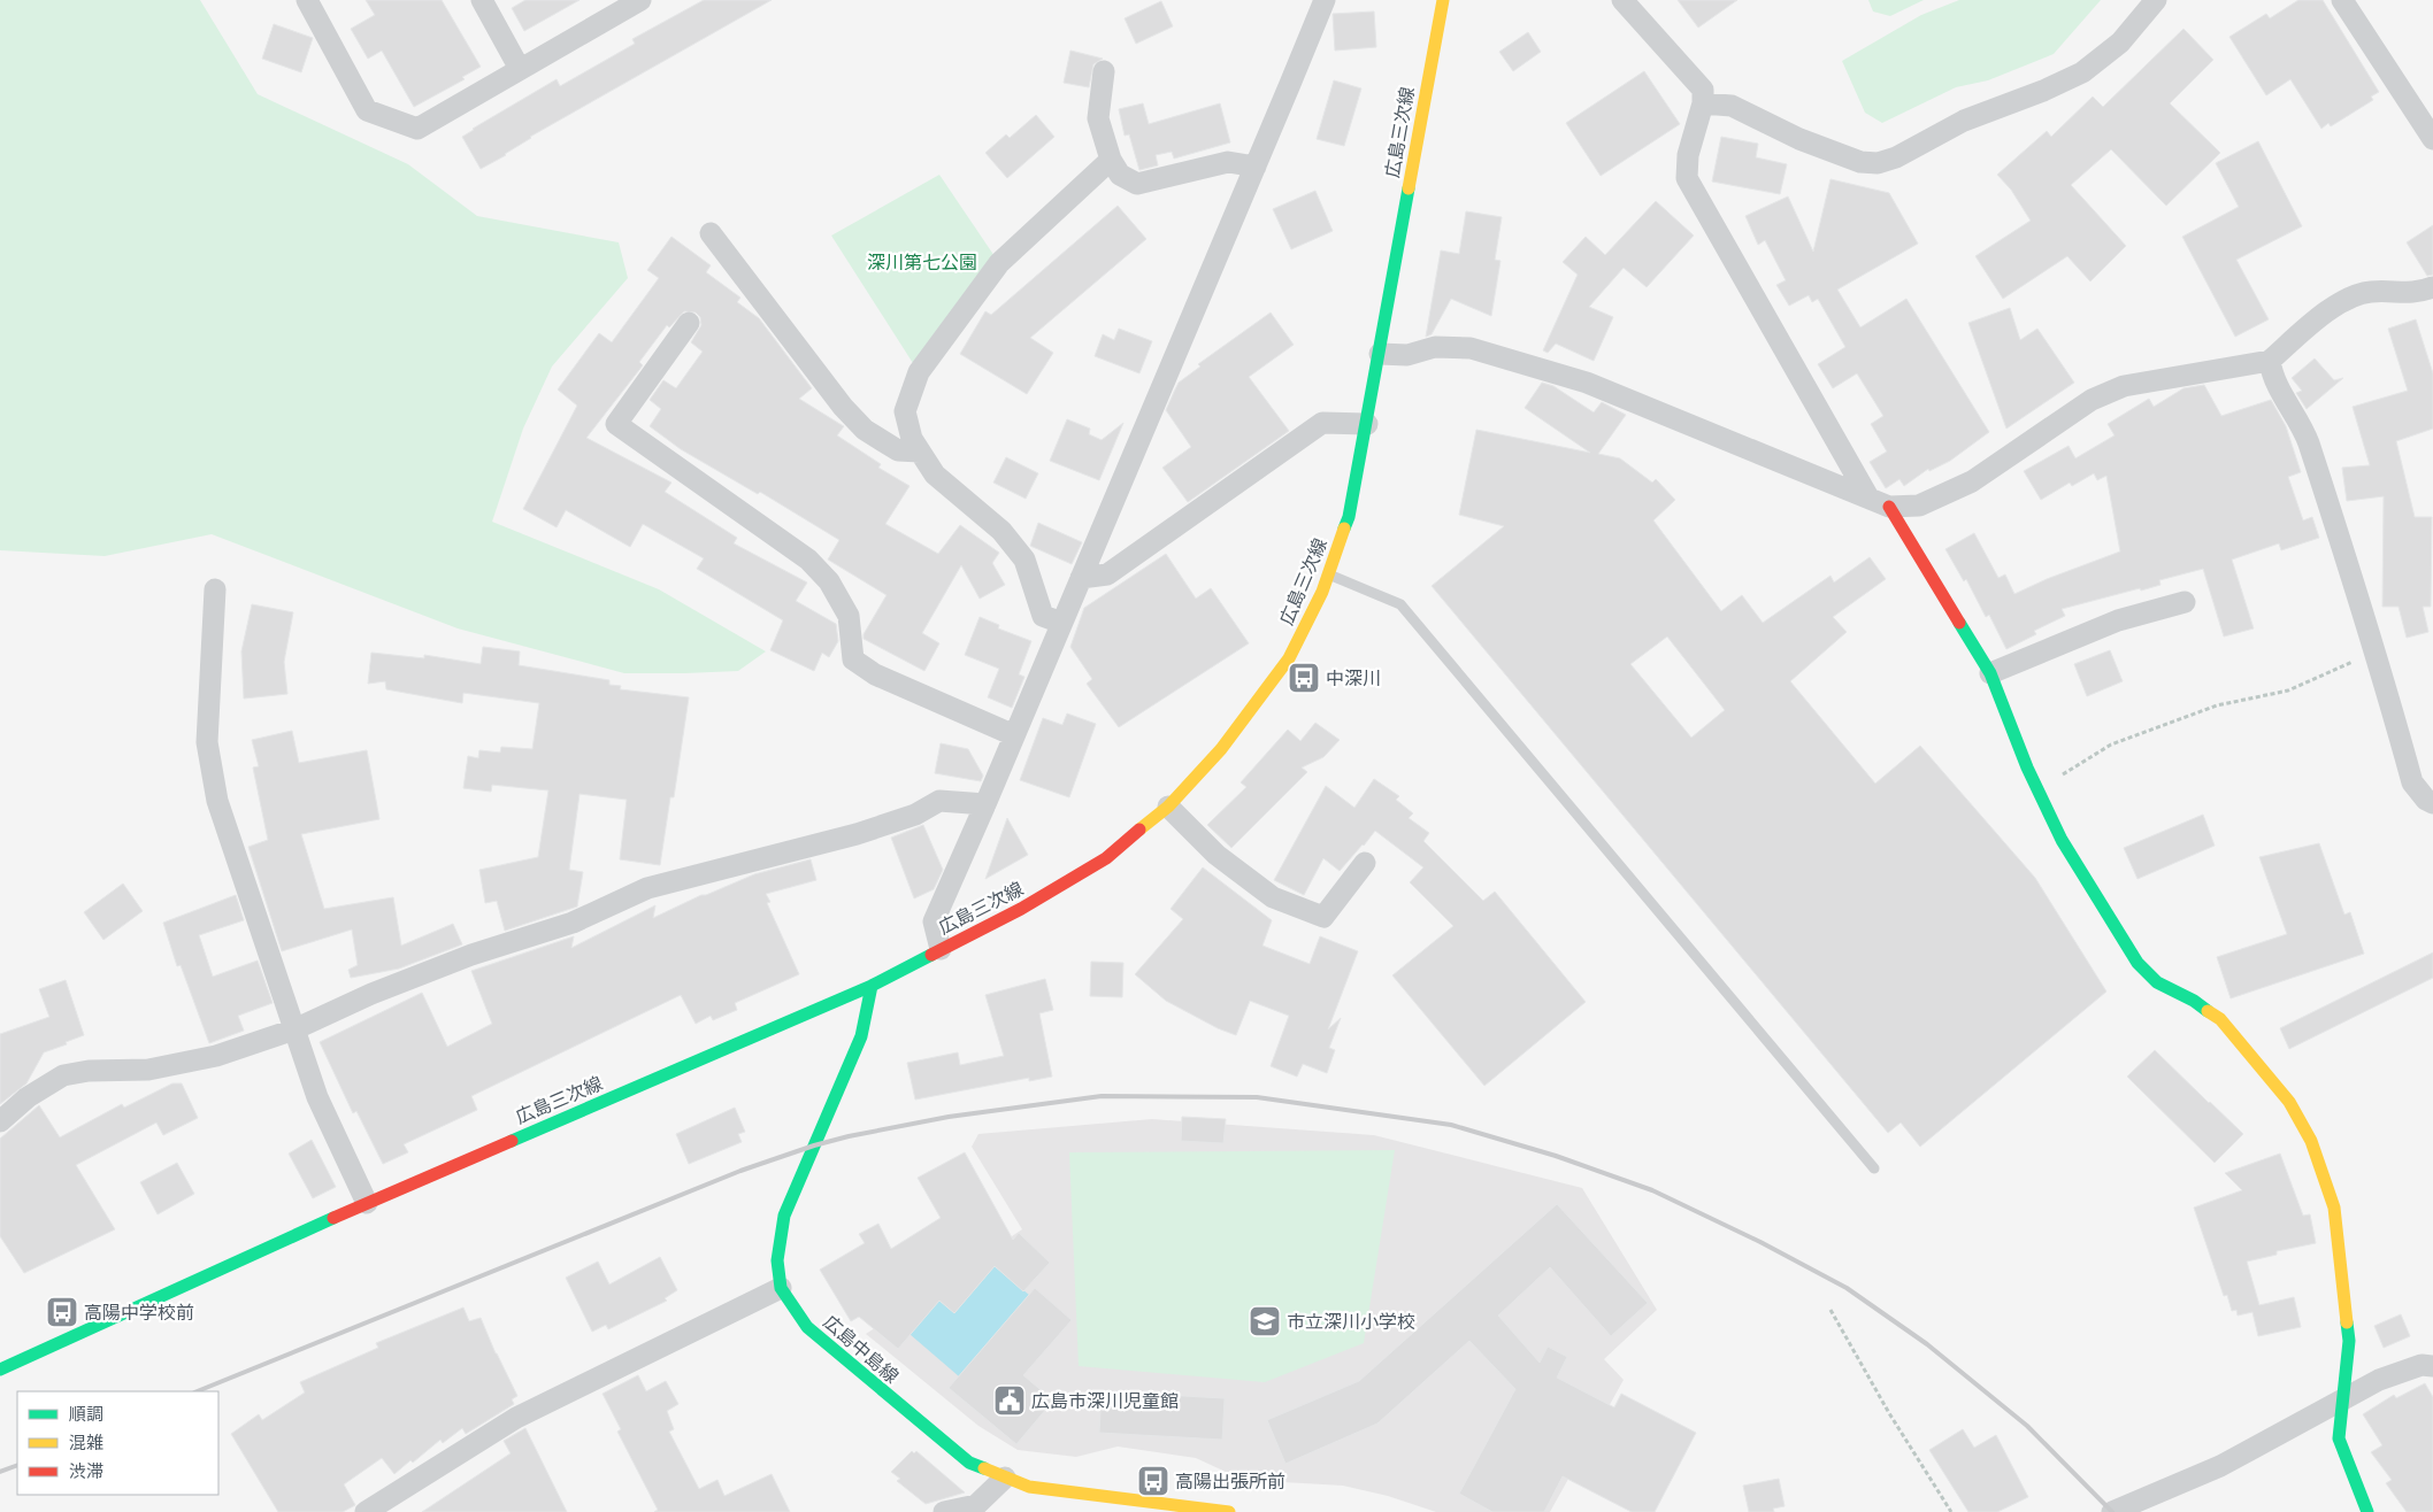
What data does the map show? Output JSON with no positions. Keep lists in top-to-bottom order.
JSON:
{
  "streets": {
    "main road": ["広島三次線", "広島中島線"]
  },
  "crossings": [
    ["広島三次線", "広島中島線"]
  ],
  "parks": ["深川第七公園"],
  "places": {
    "bus stop": ["中深川", "高陽中学校前", "高陽出張所前"],
    "school or university": ["市立深川小学校"],
    "public building": ["広島市深川児童館"]
  },
  "legend": ["順調", "混雑", "渋滞"]
}
